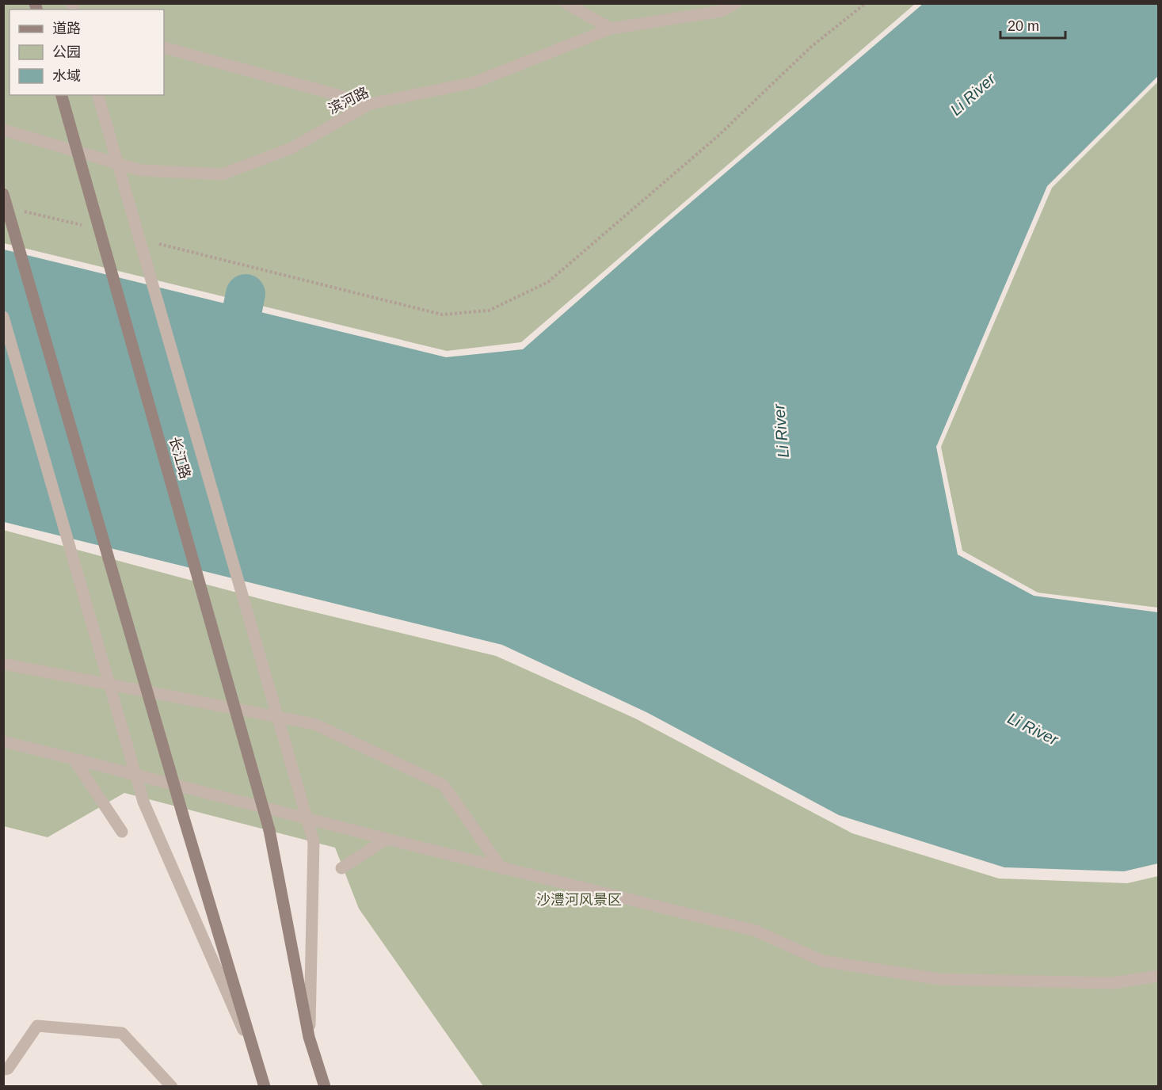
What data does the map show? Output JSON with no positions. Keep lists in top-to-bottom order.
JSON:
{
  "streets": {
    "main road": ["长江路"],
    "street": ["滨河路"]
  },
  "water": ["Li River"],
  "parks": ["沙澧河风景区"],
  "legend": ["道路", "公园", "水域"],
  "scale_bar": "20 m"
}
